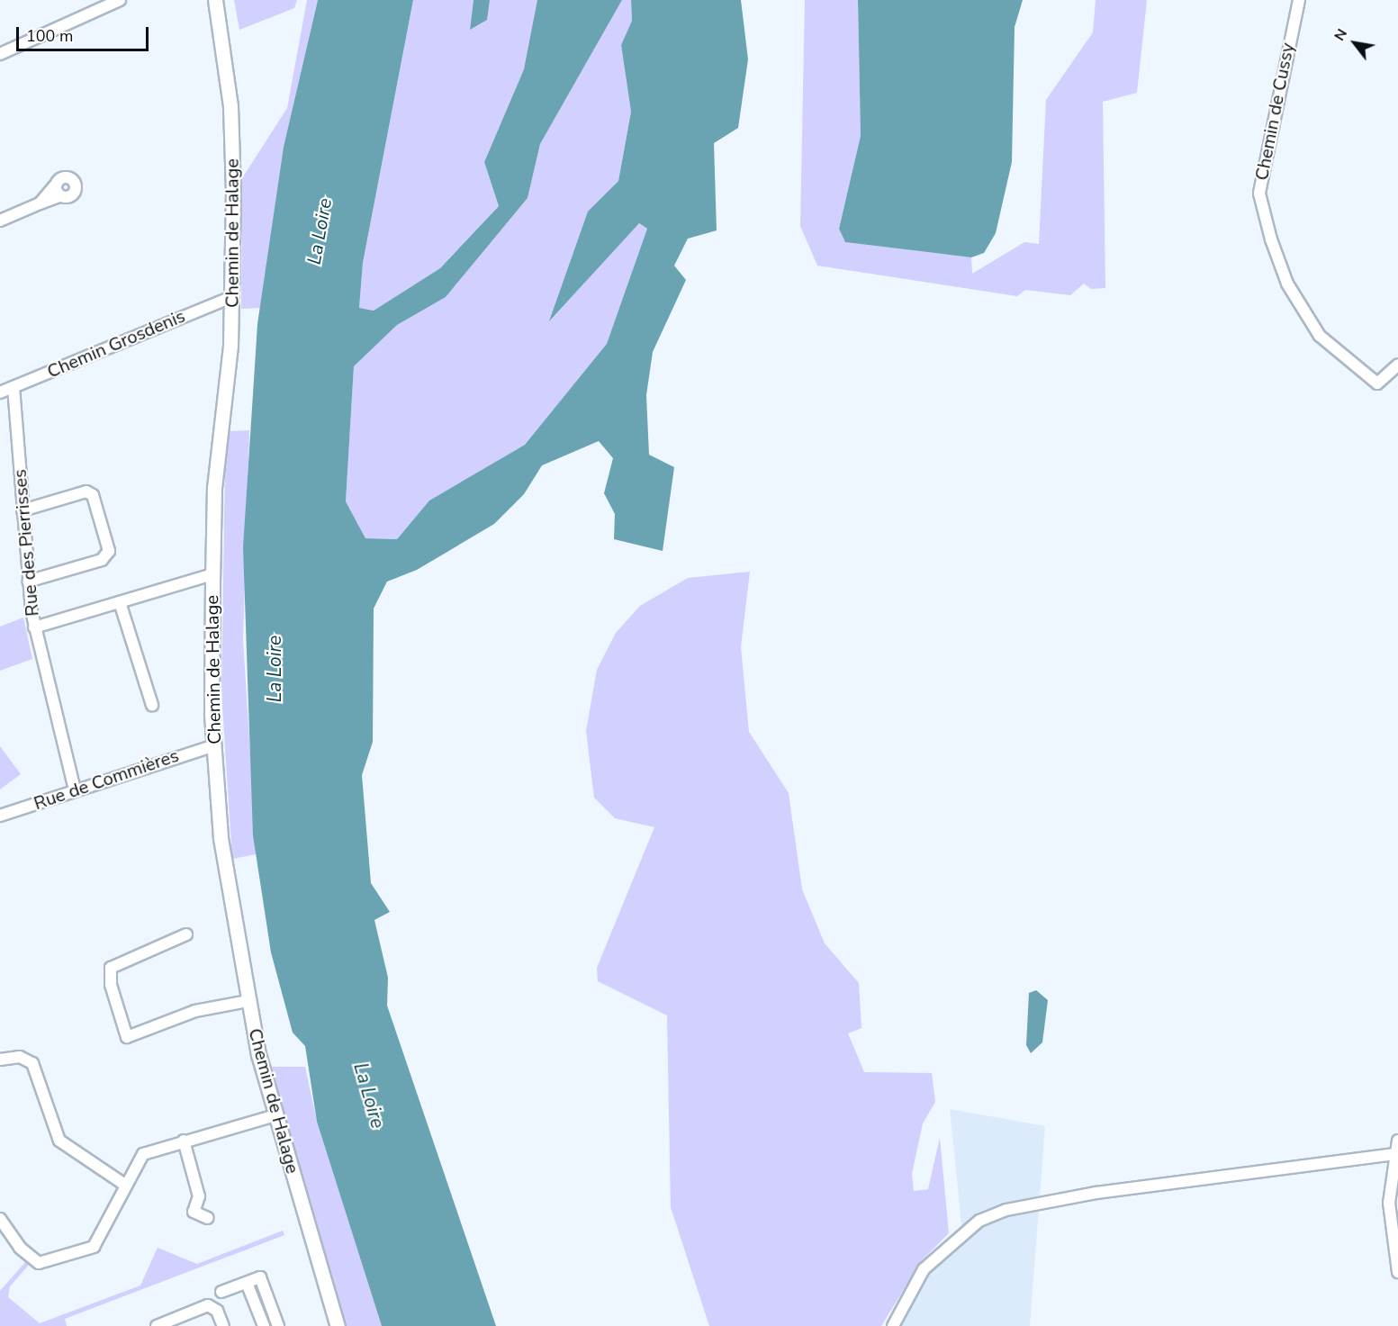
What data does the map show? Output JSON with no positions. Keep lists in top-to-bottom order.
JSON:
{
  "streets": {
    "main road": ["Chemin de Halage"],
    "street": [
      "Chemin de Cussy",
      "Chemin Grosdenis",
      "Rue des Pierrisses",
      "Rue de Commières"
    ]
  },
  "crossings": [
    ["Chemin de Halage", "Chemin Grosdenis"],
    ["Chemin de Halage", "Rue de Commières"],
    ["Chemin Grosdenis", "Rue des Pierrisses"],
    ["Rue des Pierrisses", "Rue de Commières"]
  ],
  "water": ["La Loire"],
  "scale_bar": "100 m",
  "north": "top left"
}
